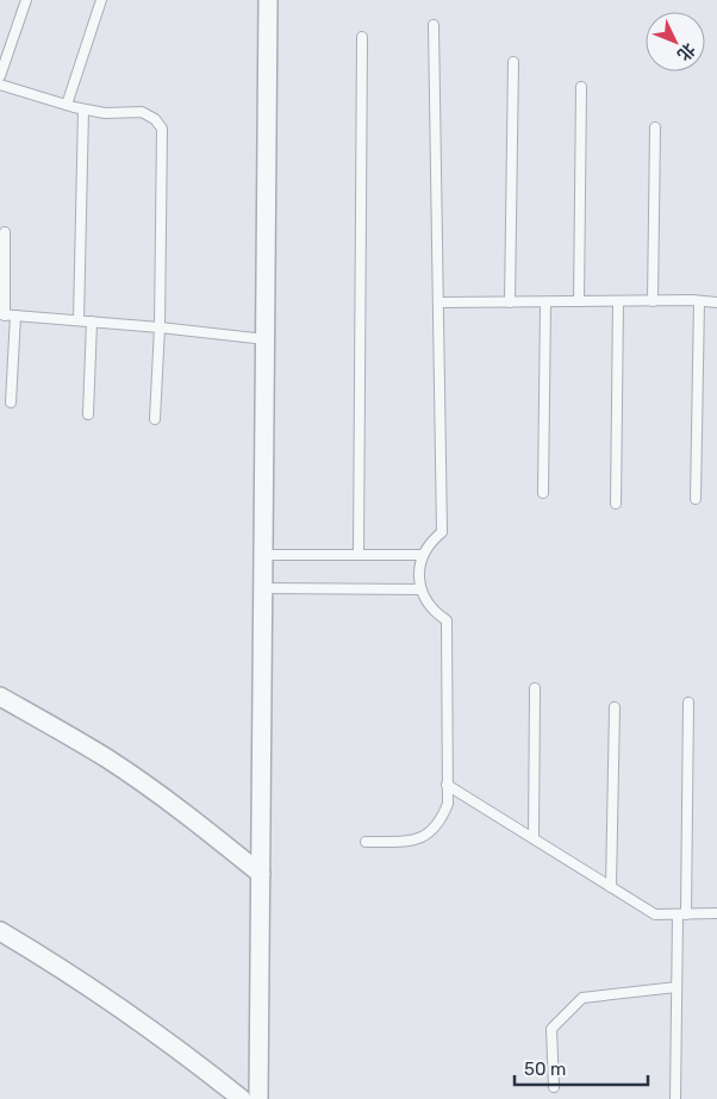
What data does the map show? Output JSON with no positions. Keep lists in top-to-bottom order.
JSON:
{
  "scale_bar": "50 m",
  "north": "bottom right"
}
